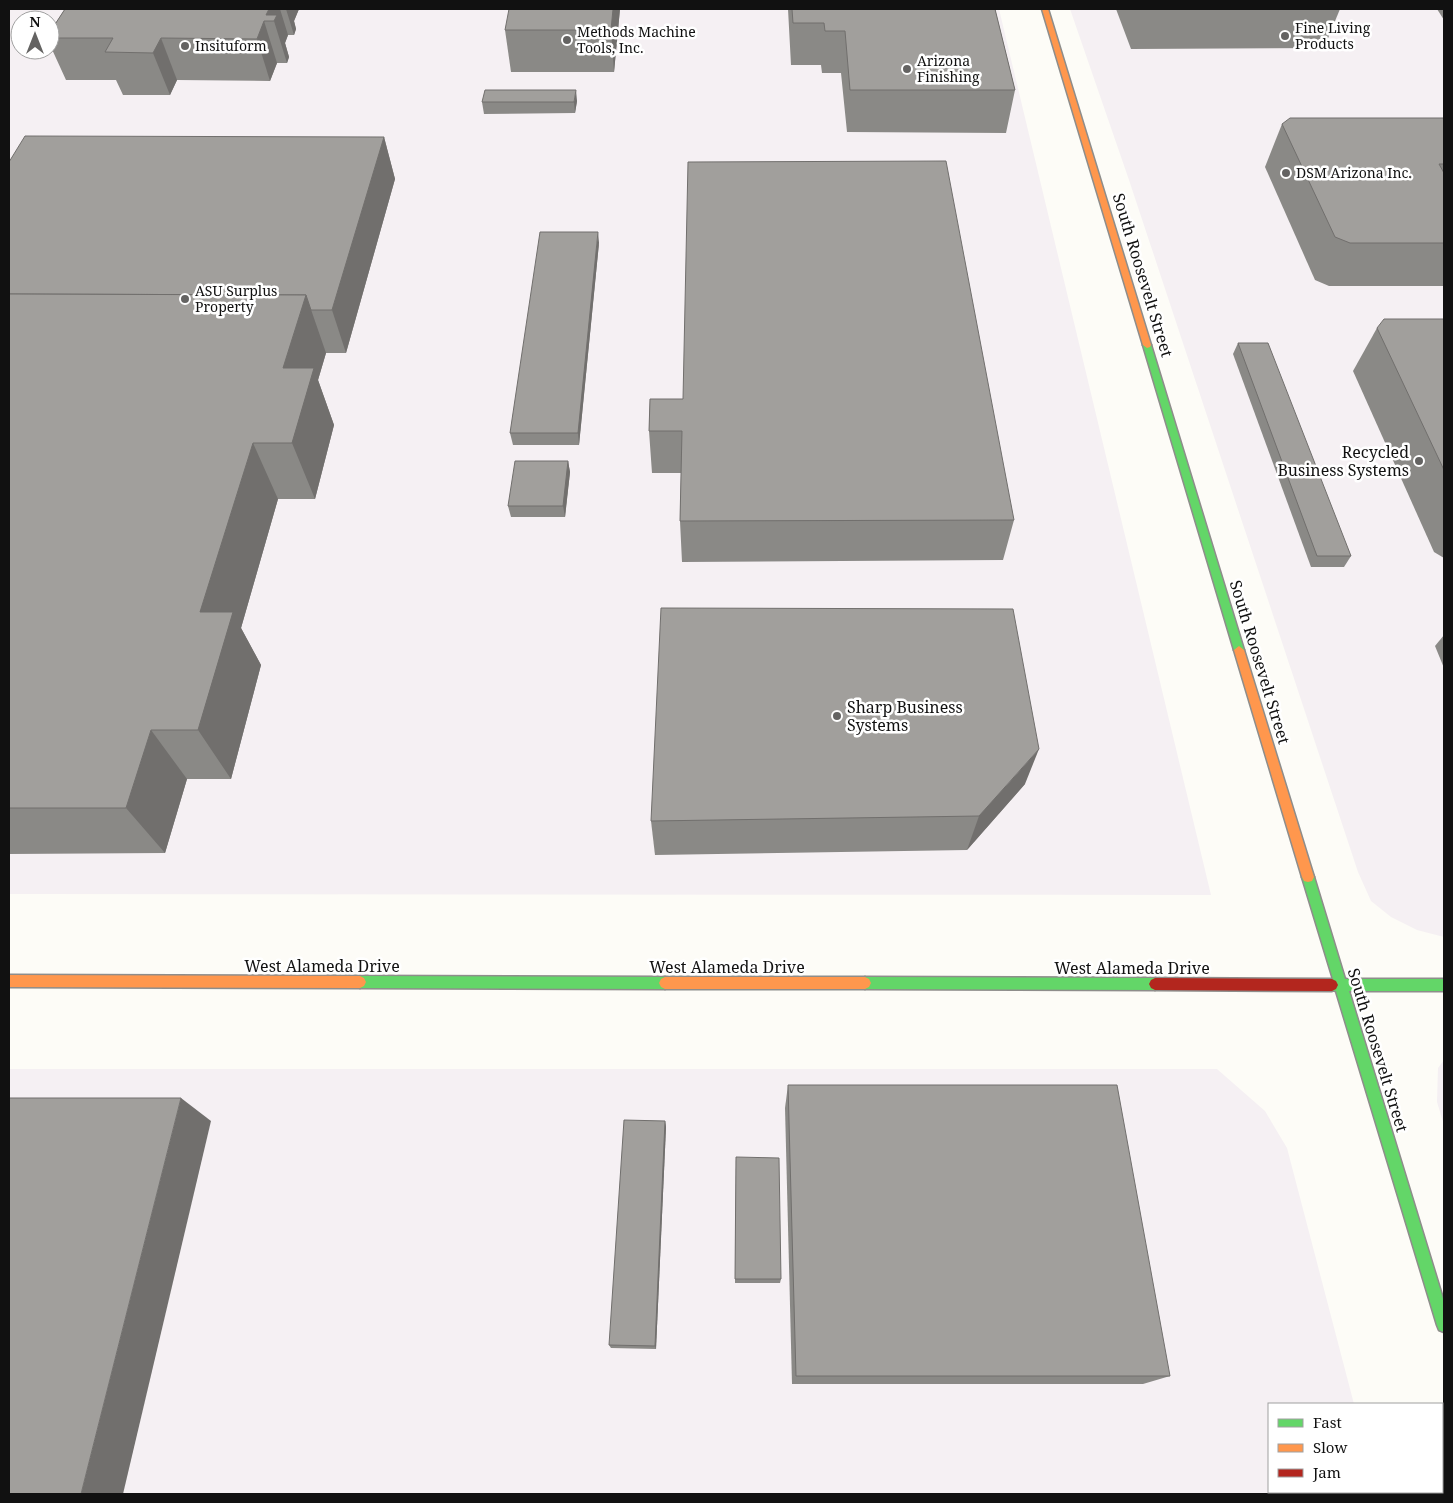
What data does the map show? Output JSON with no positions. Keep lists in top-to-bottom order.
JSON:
{
  "streets": {
    "street": ["South Roosevelt Street", "West Alameda Drive"]
  },
  "crossings": [
    ["South Roosevelt Street", "West Alameda Drive"]
  ],
  "places": [
    "Fine Living Products",
    "Methods Machine Tools, Inc.",
    "Insituform",
    "Arizona Finishing",
    "DSM Arizona Inc.",
    "ASU Surplus Property",
    "Recycled Business Systems",
    "Sharp Business Systems"
  ],
  "legend": ["Fast", "Slow", "Jam"],
  "north": "top"
}
